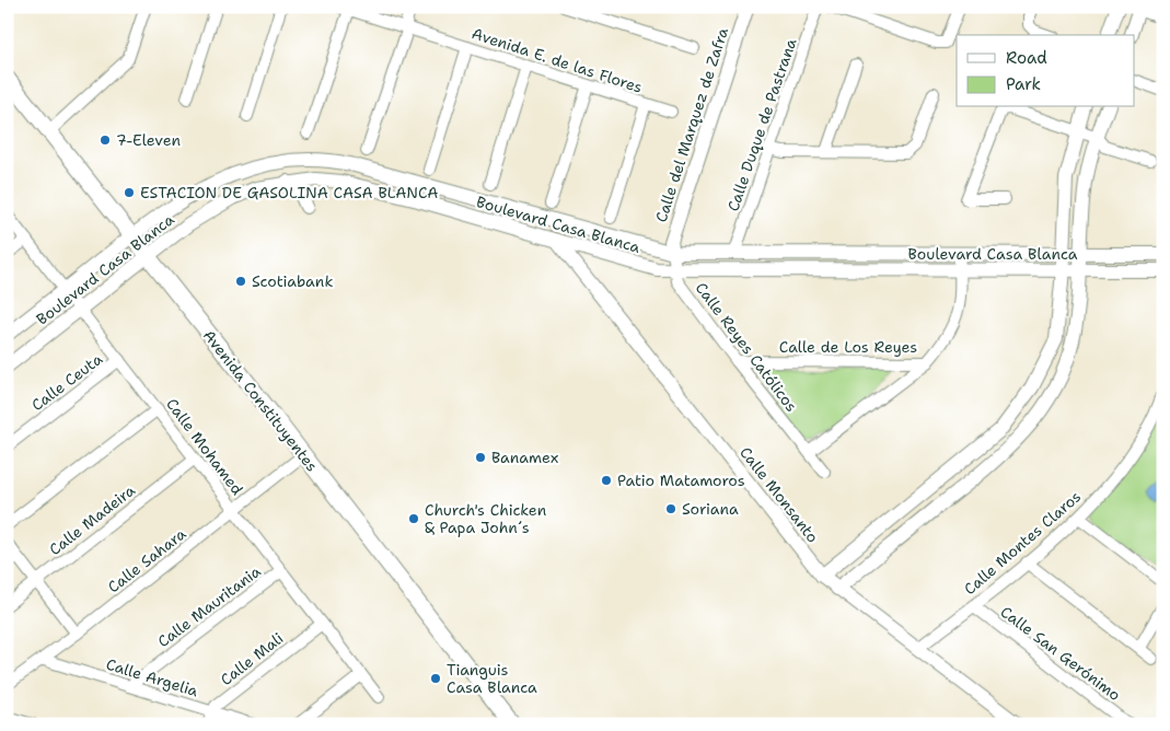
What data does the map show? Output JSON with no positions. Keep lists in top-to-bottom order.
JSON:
{
  "streets": {
    "main road": ["Avenida Constituyentes"],
    "street": [
      "Avenida E. de las Flores",
      "Calle del Marquez de Zafra",
      "Calle Duque de Pastrana",
      "Boulevard Casa Blanca",
      "Calle Reyes Católicos",
      "Calle de Los Reyes",
      "Calle Ceuta",
      "Calle Mohamed",
      "Calle Monsanto",
      "Calle Madeira",
      "Calle Montes Claros",
      "Calle Sahara",
      "Calle Mauritania",
      "Calle San Gerónimo",
      "Calle Mali",
      "Calle Argelia"
    ]
  },
  "crossings": [
    ["Calle del Marquez de Zafra", "Boulevard Casa Blanca"],
    ["Calle del Marquez de Zafra", "Calle Reyes Católicos"],
    ["Calle Duque de Pastrana", "Boulevard Casa Blanca"],
    ["Boulevard Casa Blanca", "Calle Reyes Católicos"],
    ["Boulevard Casa Blanca", "Avenida Constituyentes"],
    ["Boulevard Casa Blanca", "Calle Mohamed"],
    ["Boulevard Casa Blanca", "Calle Monsanto"],
    ["Calle Reyes Católicos", "Calle de Los Reyes"],
    ["Calle Ceuta", "Calle Mohamed"],
    ["Avenida Constituyentes", "Calle Sahara"],
    ["Calle Mohamed", "Calle Madeira"],
    ["Calle Mohamed", "Calle Sahara"],
    ["Calle Mohamed", "Calle Mauritania"],
    ["Calle Mohamed", "Calle Mali"],
    ["Calle Monsanto", "Calle Montes Claros"],
    ["Calle Montes Claros", "Calle San Gerónimo"],
    ["Calle Sahara", "Calle Argelia"],
    ["Calle Mauritania", "Calle Argelia"],
    ["Calle Mali", "Calle Argelia"]
  ],
  "places": [
    "7-Eleven",
    "ESTACION DE GASOLINA CASA BLANCA",
    "Scotiabank",
    "Banamex",
    "Patio Matamoros",
    "Soriana",
    "Church's Chicken & Papa John´s",
    "Tianguis Casa Blanca"
  ],
  "legend": ["Road", "Park"]
}
